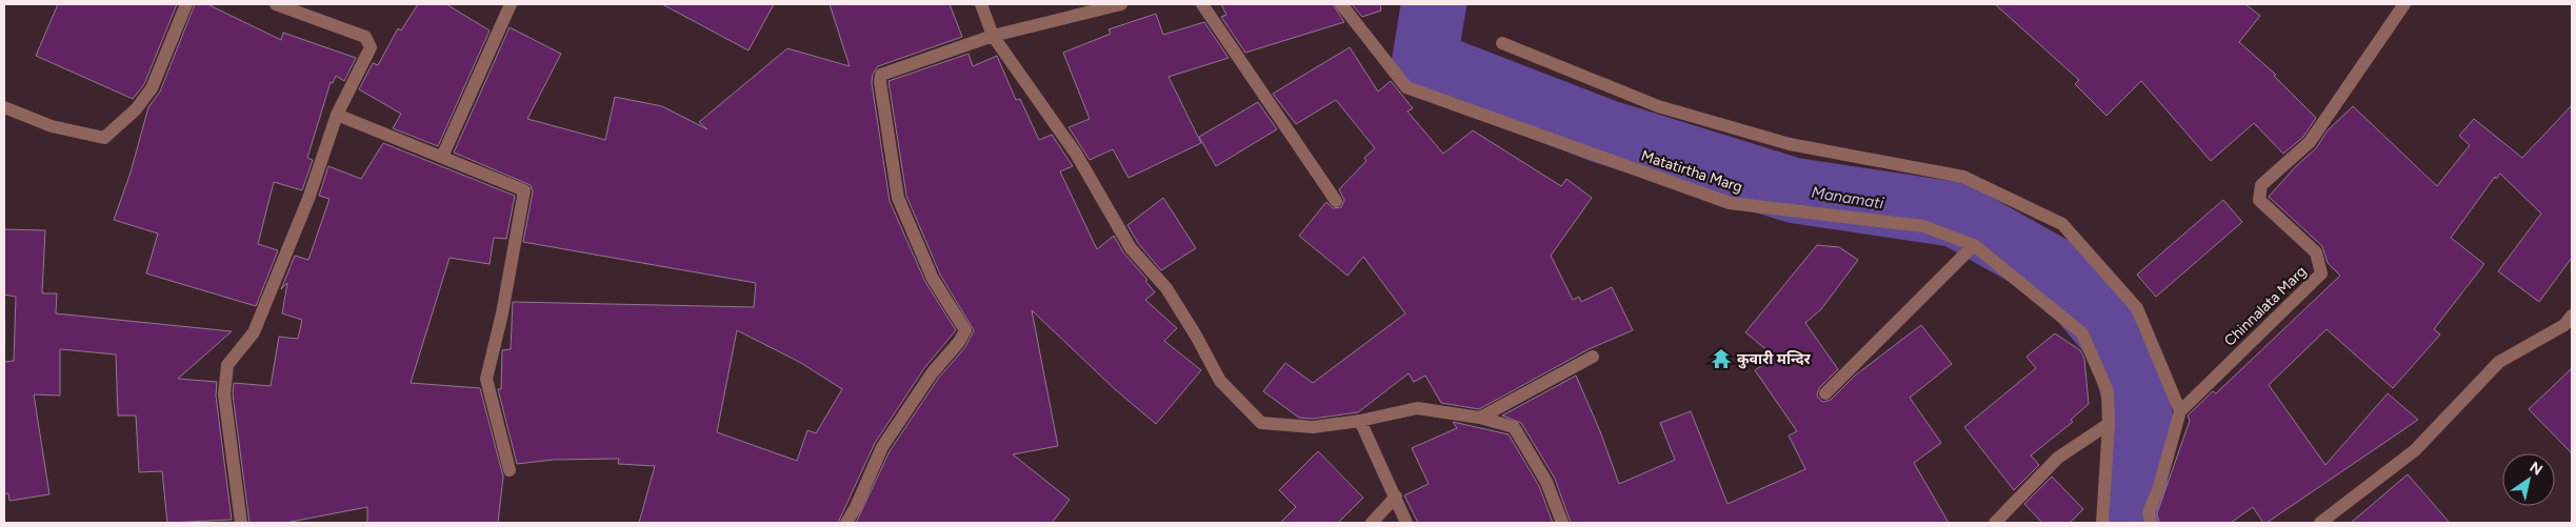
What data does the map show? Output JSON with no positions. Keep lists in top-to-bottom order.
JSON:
{
  "streets": {
    "street": ["Matatirtha Marg", "Chinnalata Marg"]
  },
  "water": ["Manamati"],
  "places": {
    "temple": ["कुवारी मन्दिर"]
  },
  "north": "top right"
}
